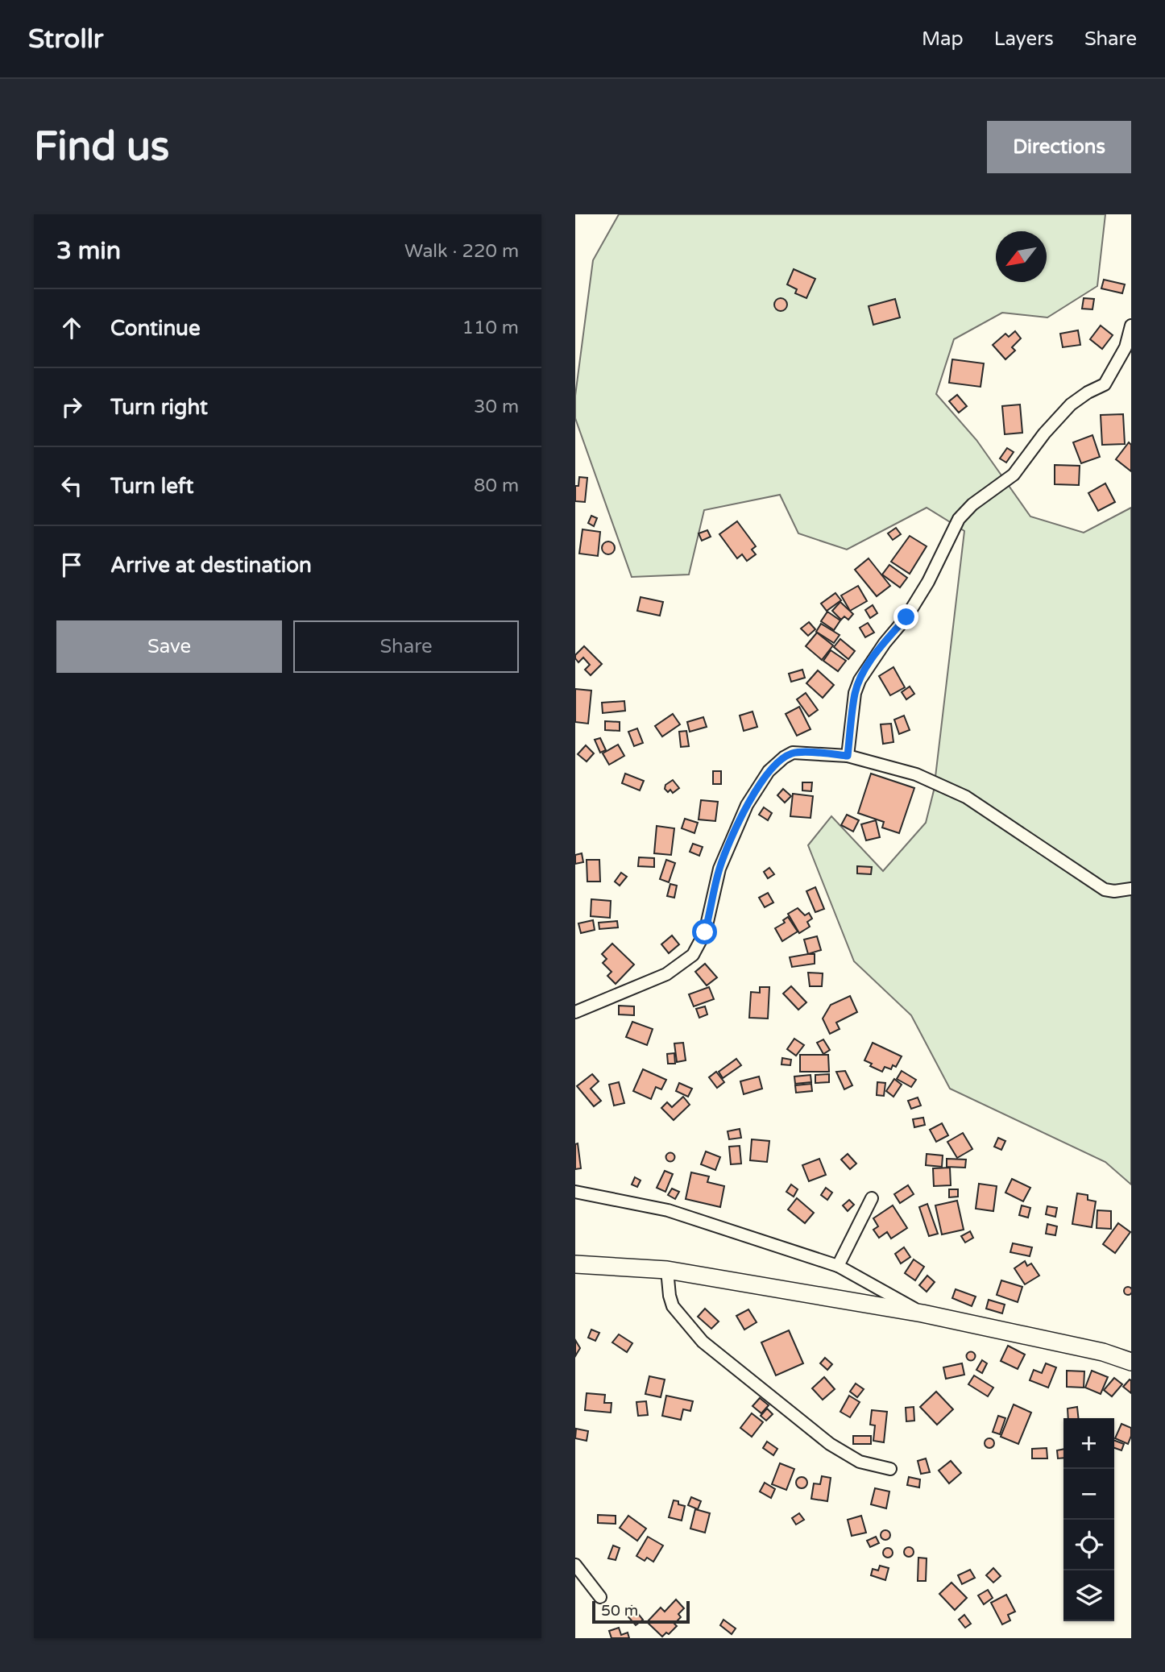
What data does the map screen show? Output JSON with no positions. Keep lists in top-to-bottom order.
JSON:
{
  "scale_bar": "50 m",
  "north": "bottom left",
  "page": {
    "header": "Strollr",
    "nav": ["Map", "Layers", "Share"],
    "buttons": [
      "Directions",
      ["Save", "Share"]
    ],
    "title": "Find us",
    "heading": ["3 min", "Walk · 220 m"],
    "list": [
      ["Continue", "110 m"],
      ["Turn right", "30 m"],
      ["Turn left", "80 m"],
      "Arrive at destination"
    ],
    "map_buttons": ["+", "−"],
    "scale": "50 m"
  }
}
